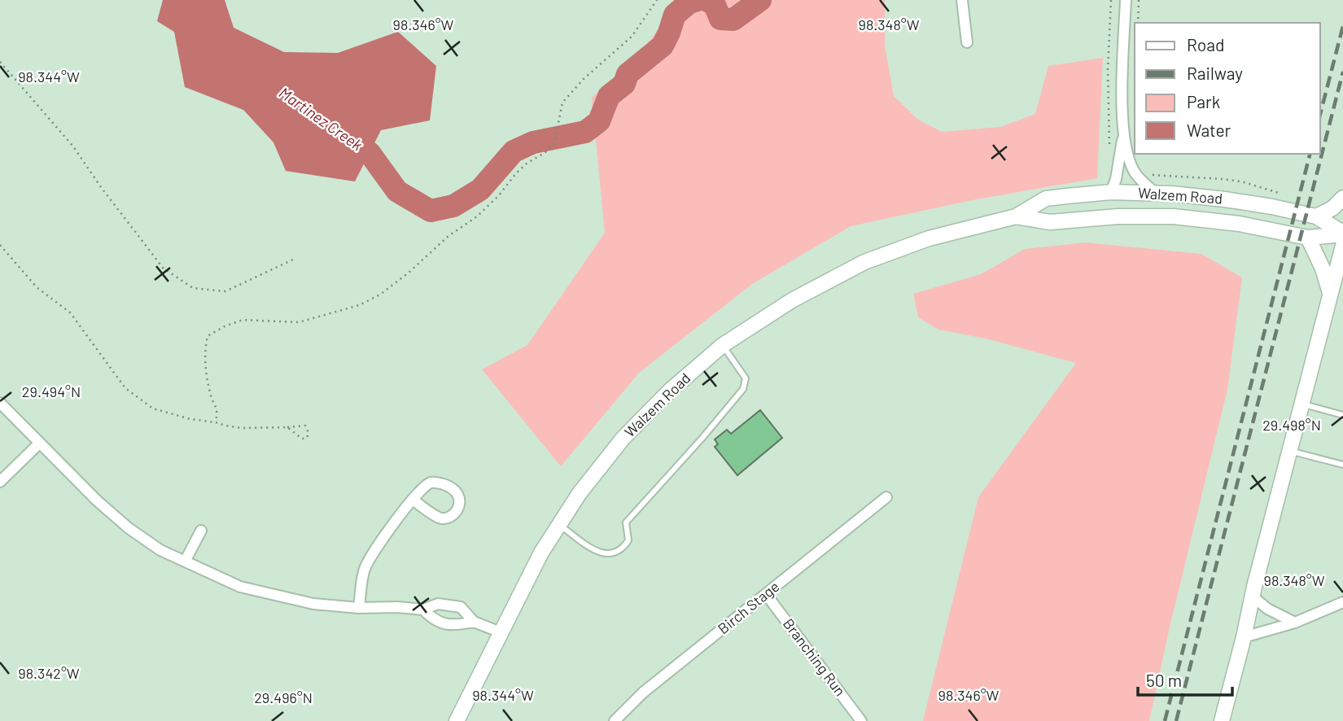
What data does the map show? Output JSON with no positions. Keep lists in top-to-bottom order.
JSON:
{
  "streets": {
    "main road": ["Walzem Road"],
    "street": ["Birch Stage", "Branching Run"]
  },
  "crossings": [
    ["Birch Stage", "Branching Run"]
  ],
  "water": ["Martinez Creek"],
  "legend": [
    "Road",
    "Railway",
    "Park",
    "Water"
  ],
  "scale_bar": "50 m",
  "coordinates": [
    "98.346°W",
    "98.348°W",
    "98.344°W",
    "29.494°N",
    "29.498°N",
    "98.342°W",
    "29.496°N"
  ]
}
